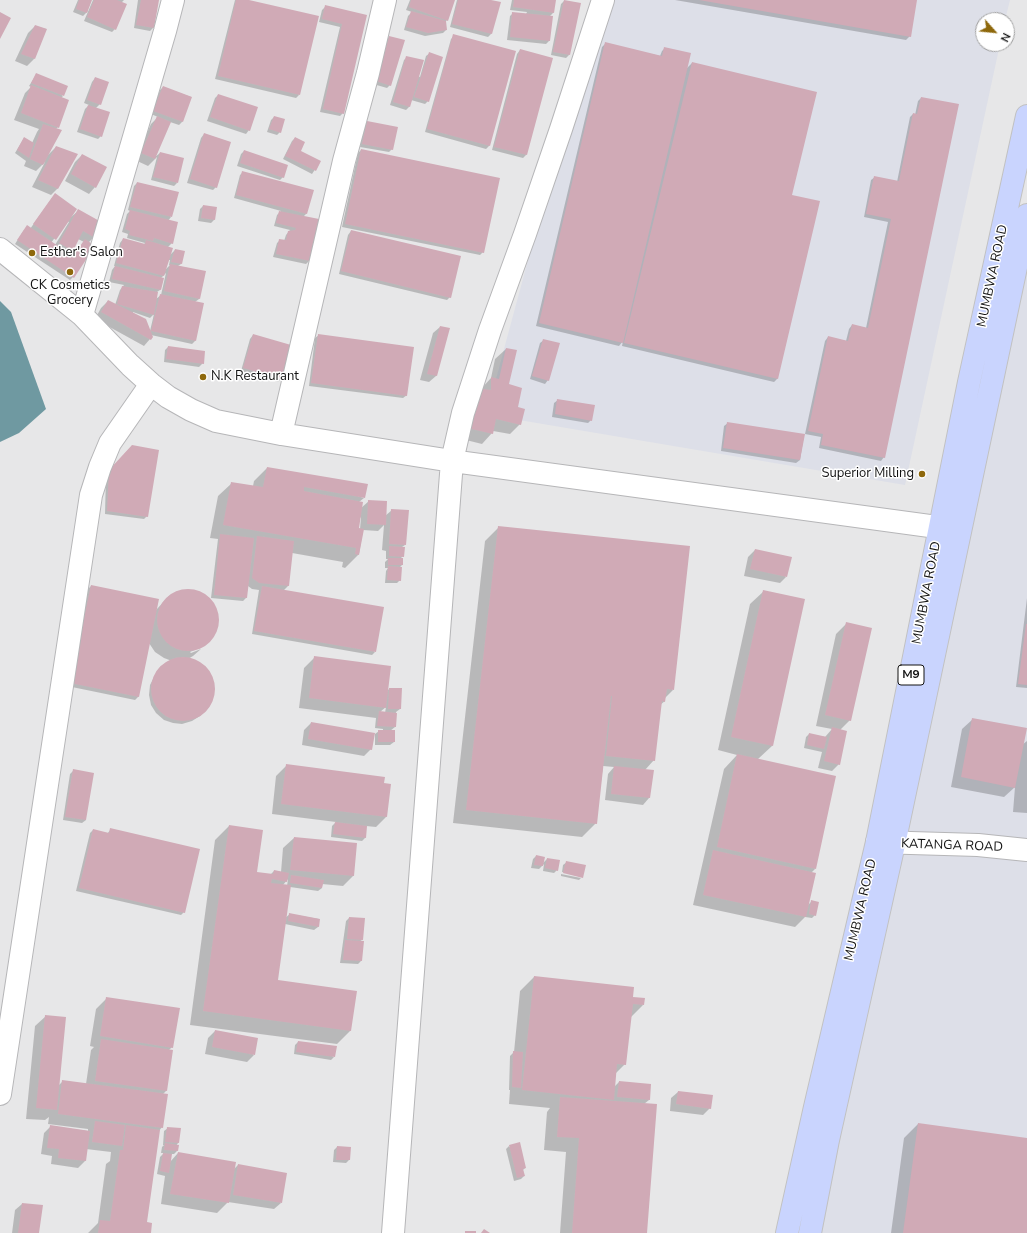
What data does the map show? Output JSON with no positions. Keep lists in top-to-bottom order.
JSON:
{
  "streets": {
    "main road": ["MUMBWA ROAD", "M9"],
    "street": ["KATANGA ROAD"]
  },
  "crossings": [
    ["MUMBWA ROAD", "KATANGA ROAD"]
  ],
  "places": [
    "Esther's Salon",
    "CK Cosmetics Grocery",
    "N.K Restaurant",
    "Superior Milling"
  ],
  "north": "bottom right"
}
